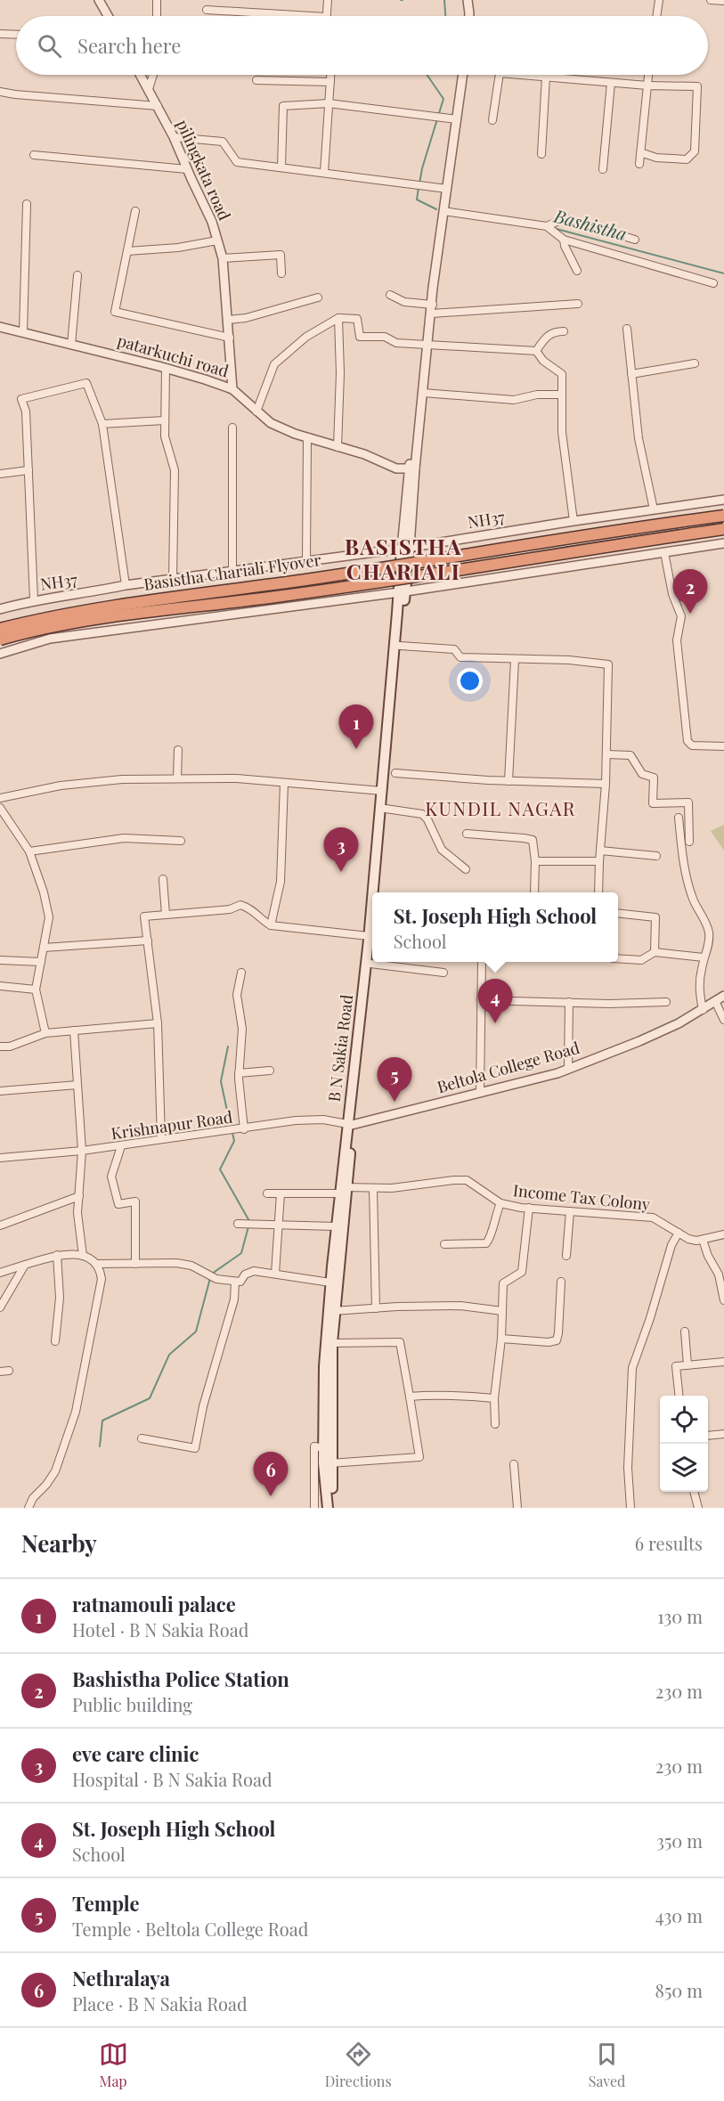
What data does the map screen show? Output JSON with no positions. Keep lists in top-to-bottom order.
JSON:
{
  "streets": {
    "highway": ["Basistha Chariali Flyover"],
    "main road": ["B N Sakia Road"],
    "street": [
      "pilingkata road",
      "patarkuchi road",
      "NH37",
      "Beltola College Road",
      "Krishnapur Road",
      "Income Tax Colony"
    ]
  },
  "crossings": [
    ["pilingkata road", "patarkuchi road"],
    ["B N Sakia Road", "Beltola College Road"],
    ["B N Sakia Road", "Krishnapur Road"],
    ["B N Sakia Road", "Income Tax Colony"],
    ["Beltola College Road", "Krishnapur Road"]
  ],
  "districts": ["BASISTHA CHARIALI", "KUNDIL NAGAR"],
  "water": ["Bashistha"],
  "page": {
    "search": "Search here",
    "pins": [
      "2",
      "1",
      "3",
      "4",
      "5",
      "6"
    ],
    "popup": ["St. Joseph High School", "School"],
    "heading": ["Nearby", "6 results"],
    "list": [
      {
        "mark": "1",
        "name": "ratnamouli palace",
        "note": "Hotel · B N Sakia Road",
        "value": "130 m"
      },
      {
        "mark": "2",
        "name": "Bashistha Police Station",
        "note": "Public building",
        "value": "230 m"
      },
      {
        "mark": "3",
        "name": "eve care clinic",
        "note": "Hospital · B N Sakia Road",
        "value": "230 m"
      },
      {
        "mark": "4",
        "name": "St. Joseph High School",
        "note": "School",
        "value": "350 m"
      },
      {
        "mark": "5",
        "name": "Temple",
        "note": "Temple · Beltola College Road",
        "value": "430 m"
      },
      {
        "mark": "6",
        "name": "Nethralaya",
        "note": "Place · B N Sakia Road",
        "value": "850 m"
      }
    ],
    "nav": ["Map", "Directions", "Saved"]
  }
}
